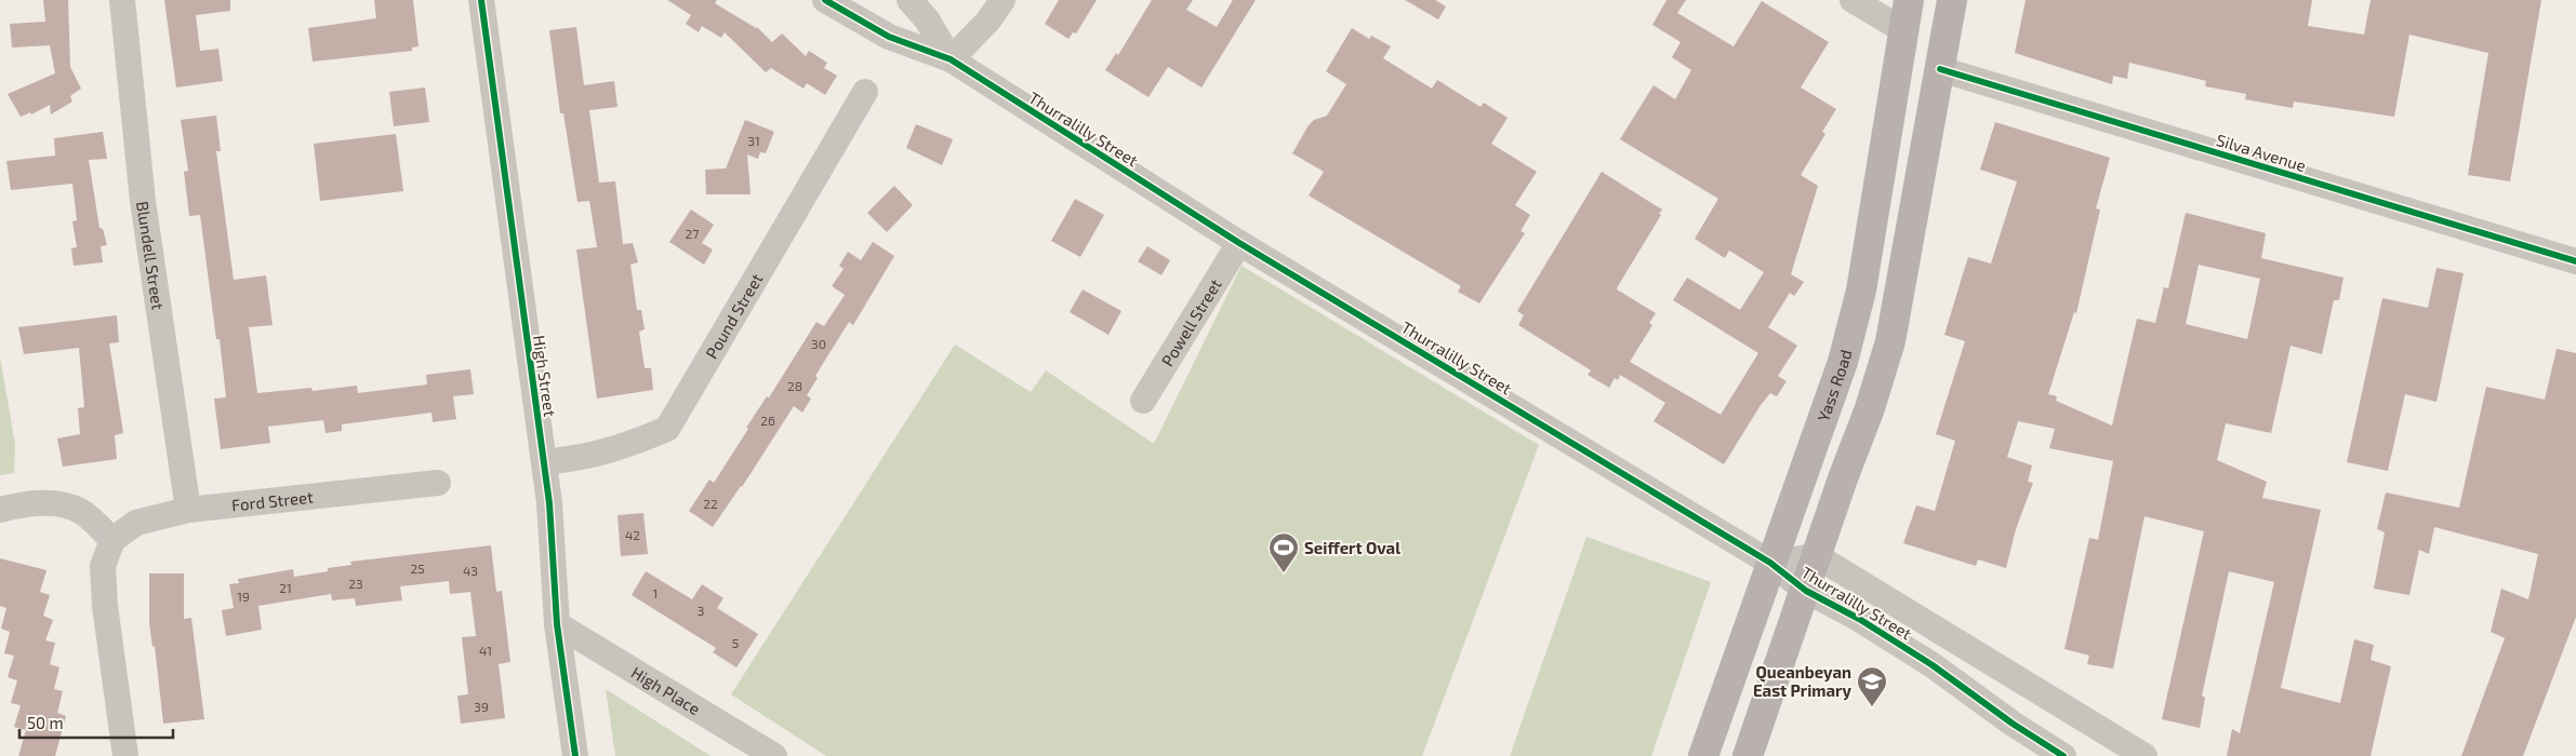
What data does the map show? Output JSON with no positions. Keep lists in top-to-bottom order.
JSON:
{
  "streets": {
    "main road": ["Yass Road"],
    "street": [
      "Thurralilly Street",
      "Silva Avenue",
      "Blundell Street",
      "Pound Street",
      "Powell Street",
      "High Street",
      "Ford Street",
      "High Place"
    ]
  },
  "crossings": [
    ["Thurralilly Street", "Powell Street"],
    ["Thurralilly Street", "Yass Road"],
    ["Blundell Street", "Ford Street"],
    ["Pound Street", "High Street"],
    ["High Street", "High Place"]
  ],
  "places": {
    "sports": ["Seiffert Oval"],
    "school or university": ["Queanbeyan East Primary"]
  },
  "house_numbers": [
    "31",
    "27",
    "30",
    "28",
    "26",
    "22",
    "42",
    "25",
    "43",
    "23",
    "21",
    "1",
    "19",
    "3",
    "5",
    "41",
    "39"
  ],
  "scale_bar": "50 m"
}
